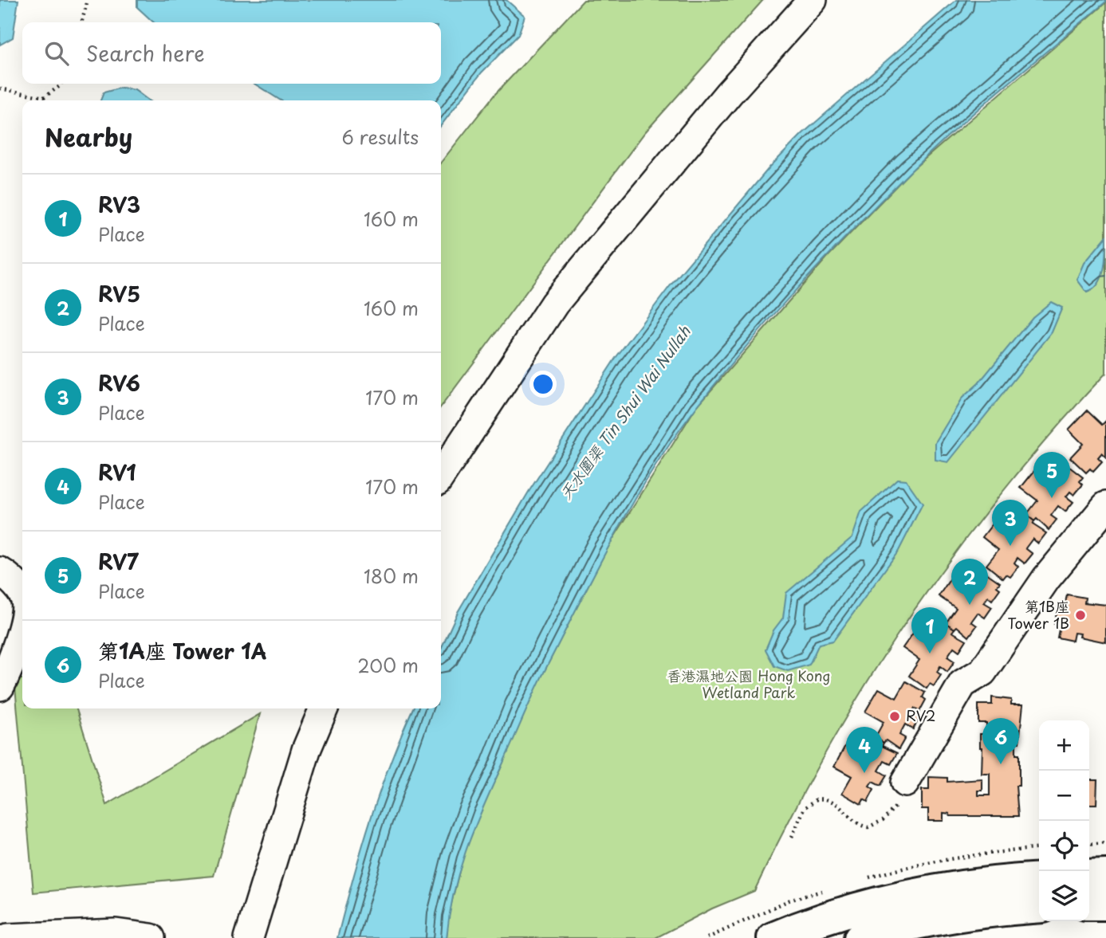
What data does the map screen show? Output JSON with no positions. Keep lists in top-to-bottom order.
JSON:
{
  "water": ["天水圍渠 Tin Shui Wai Nullah"],
  "parks": ["香港濕地公園 Hong Kong Wetland Park"],
  "places": ["第1B座 Tower 1B", "RV2"],
  "page": {
    "search": "Search here",
    "heading": ["Nearby", "6 results"],
    "list": [
      {
        "mark": "1",
        "name": "RV3",
        "note": "Place",
        "value": "160 m"
      },
      {
        "mark": "2",
        "name": "RV5",
        "note": "Place",
        "value": "160 m"
      },
      {
        "mark": "3",
        "name": "RV6",
        "note": "Place",
        "value": "170 m"
      },
      {
        "mark": "4",
        "name": "RV1",
        "note": "Place",
        "value": "170 m"
      },
      {
        "mark": "5",
        "name": "RV7",
        "note": "Place",
        "value": "180 m"
      },
      {
        "mark": "6",
        "name": "第1A座 Tower 1A",
        "note": "Place",
        "value": "200 m"
      }
    ],
    "pins": [
      "5",
      "3",
      "2",
      "1",
      "6",
      "4"
    ],
    "map_buttons": ["+", "−"]
  }
}
